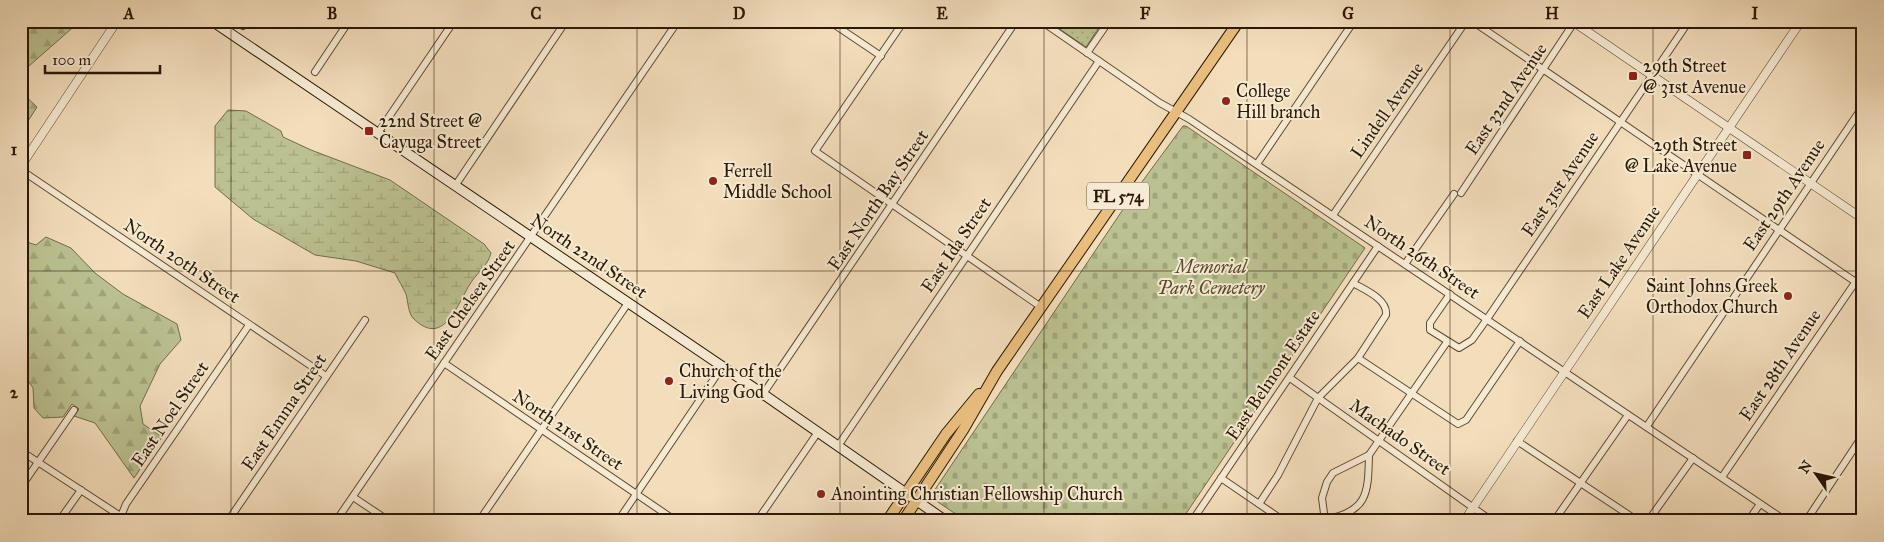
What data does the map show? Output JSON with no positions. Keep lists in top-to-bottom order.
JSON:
{
  "streets": {
    "main road": ["FL 574", "North 22nd Street"],
    "street": [
      "East 32nd Avenue",
      "Lindell Avenue",
      "East 31st Avenue",
      "East 29th Avenue",
      "East North Bay Street",
      "East Ida Street",
      "North 26th Street",
      "North 20th Street",
      "East Lake Avenue",
      "East Chelsea Street",
      "East 28th Avenue",
      "East Belmont Estate",
      "East Emma Street",
      "East Noel Street",
      "North 21st Street",
      "Machado Street"
    ]
  },
  "crossings": [
    ["Lindell Avenue", "North 26th Street"],
    ["East 31st Avenue", "North 26th Street"],
    ["East 29th Avenue", "North 26th Street"],
    ["FL 574", "North 22nd Street"],
    ["FL 574", "North 26th Street"],
    ["East North Bay Street", "North 22nd Street"],
    ["East Ida Street", "North 22nd Street"],
    ["East Ida Street", "North 26th Street"],
    ["North 22nd Street", "East Chelsea Street"],
    ["North 26th Street", "East Lake Avenue"],
    ["North 26th Street", "East 28th Avenue"],
    ["North 26th Street", "East Belmont Estate"],
    ["North 20th Street", "East Emma Street"],
    ["North 20th Street", "East Noel Street"],
    ["East Lake Avenue", "Machado Street"],
    ["East Chelsea Street", "North 21st Street"],
    ["East Belmont Estate", "Machado Street"]
  ],
  "parks": ["Memorial Park Cemetery"],
  "places": {
    "transit": ["29th Street @ 31st Avenue", "22nd Street @ Cayuga Street", "29th Street @ Lake Avenue"],
    "other": [
      "College Hill branch",
      "Ferrell Middle School",
      "Saint Johns Greek Orthodox Church",
      "Church of the Living God",
      "Anointing Christian Fellowship Church"
    ]
  },
  "scale_bar": "100 m",
  "north": "top left",
  "grid": {
    "columns": [
      "A",
      "B",
      "C",
      "D",
      "E",
      "F",
      "G",
      "H",
      "I"
    ],
    "rows": ["1", "2"]
  }
}
